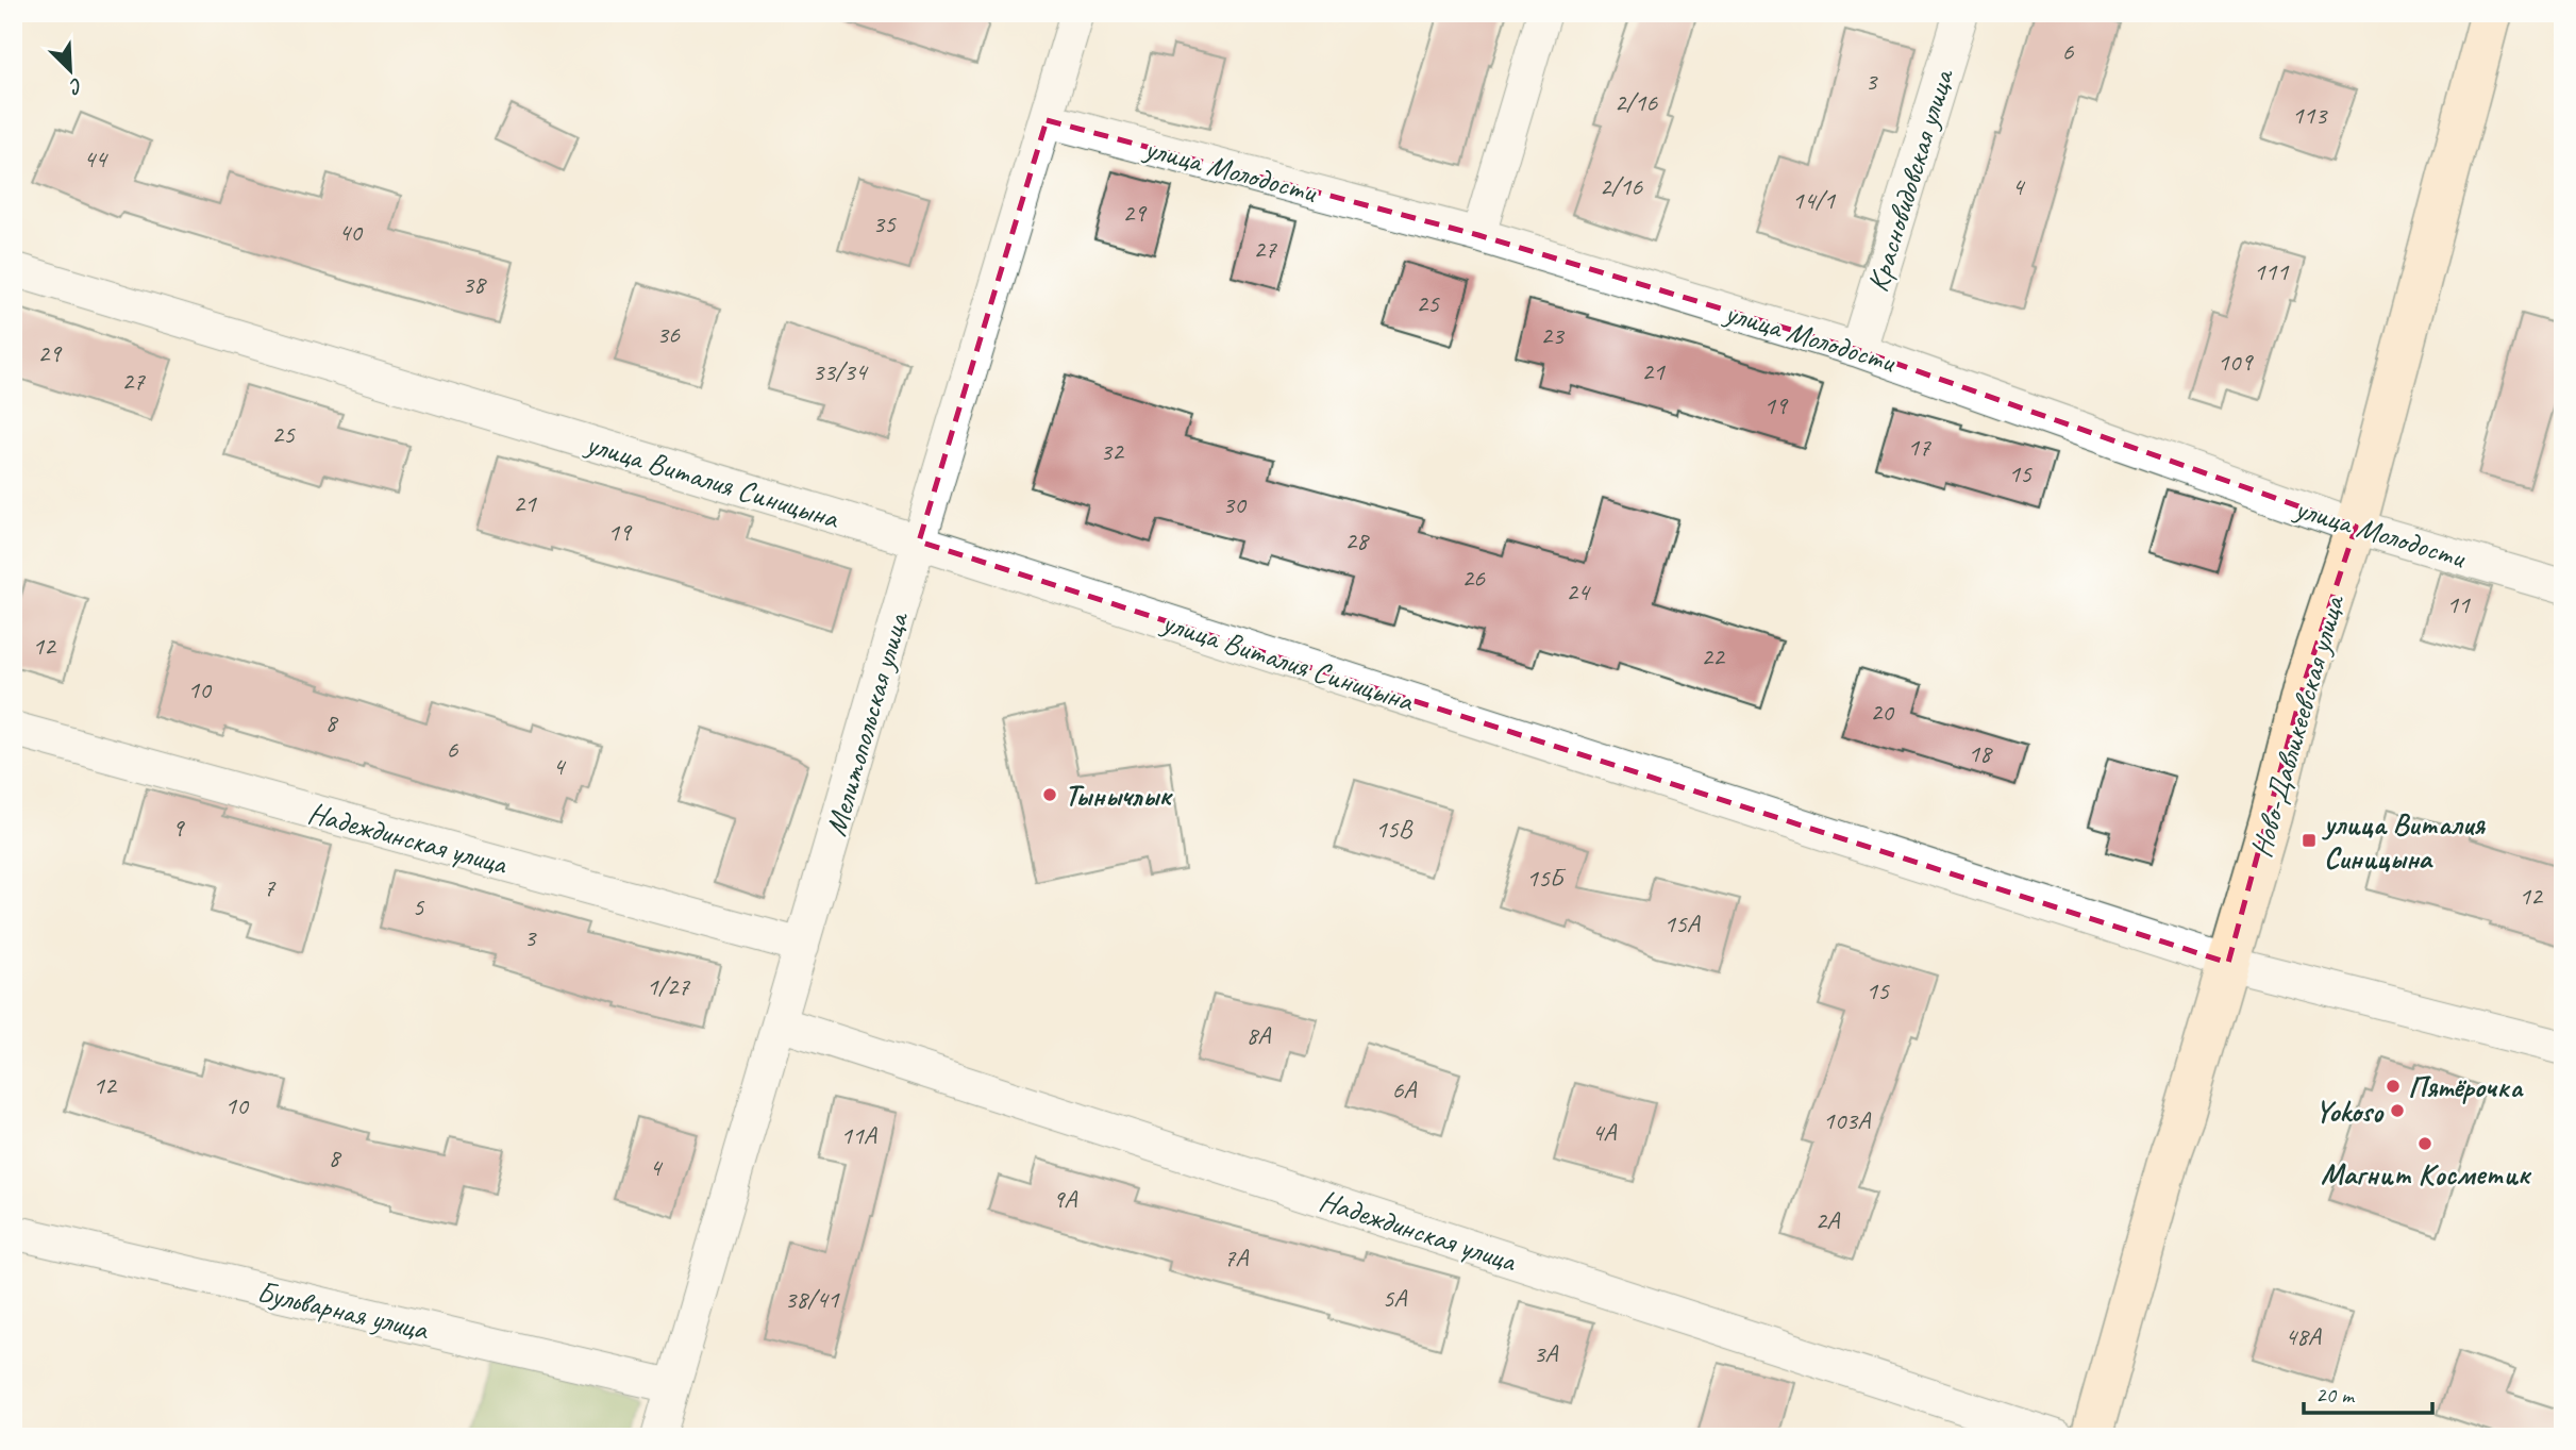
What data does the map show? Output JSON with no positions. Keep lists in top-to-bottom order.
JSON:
{
  "streets": {
    "street": [
      "улица Молодости",
      "Красновидовская улица",
      "улица Виталия Синицына",
      "Мелитопольская улица",
      "Ново-Давликеевская улица",
      "Надеждинская улица",
      "Бульварная улица"
    ]
  },
  "crossings": [
    ["улица Молодости", "Красновидовская улица"],
    ["улица Молодости", "Мелитопольская улица"],
    ["улица Молодости", "Ново-Давликеевская улица"],
    ["улица Виталия Синицына", "Мелитопольская улица"],
    ["улица Виталия Синицына", "Ново-Давликеевская улица"],
    ["Мелитопольская улица", "Надеждинская улица"],
    ["Мелитопольская улица", "Бульварная улица"]
  ],
  "places": {
    "other": [
      "Тынычлык",
      "Пятёрочка",
      "Yokoso",
      "Магнит Косметик"
    ],
    "transit": ["улица Виталия Синицына"]
  },
  "house_numbers": [
    "6",
    "3",
    "2/16",
    "113",
    "44",
    "2/16",
    "4",
    "14/1",
    "29",
    "35",
    "40",
    "27",
    "111",
    "38",
    "25",
    "36",
    "23",
    "29",
    "109",
    "33/34",
    "21",
    "27",
    "19",
    "25",
    "17",
    "32",
    "15",
    "21",
    "30",
    "19",
    "28",
    "26",
    "24",
    "11",
    "12",
    "22",
    "10",
    "20",
    "8",
    "6",
    "18",
    "4",
    "9",
    "15В",
    "15Б",
    "7",
    "12",
    "5",
    "15А",
    "3",
    "1/27",
    "15",
    "8А",
    "12",
    "6А",
    "10",
    "103А",
    "4А",
    "11А",
    "8",
    "4",
    "9А",
    "2А",
    "7А",
    "5А",
    "38/41",
    "48А",
    "3А"
  ],
  "scale_bar": "20 m",
  "north": "bottom right"
}
